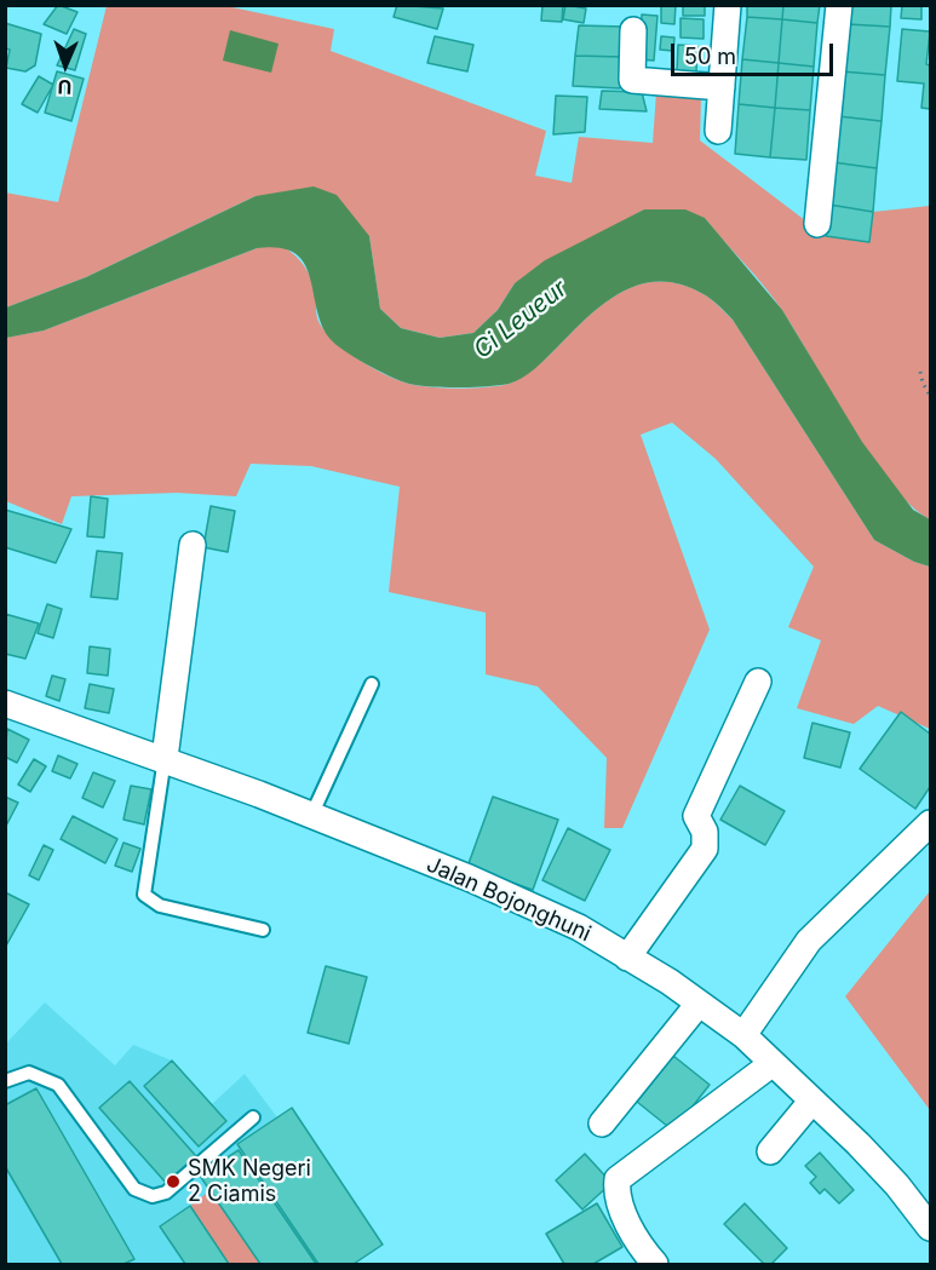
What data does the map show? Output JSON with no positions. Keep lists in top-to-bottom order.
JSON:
{
  "streets": {
    "street": ["Jalan Bojonghuni"]
  },
  "water": ["Ci Leueur"],
  "places": ["SMK Negeri 2 Ciamis"],
  "scale_bar": "50 m",
  "north": "bottom"
}
